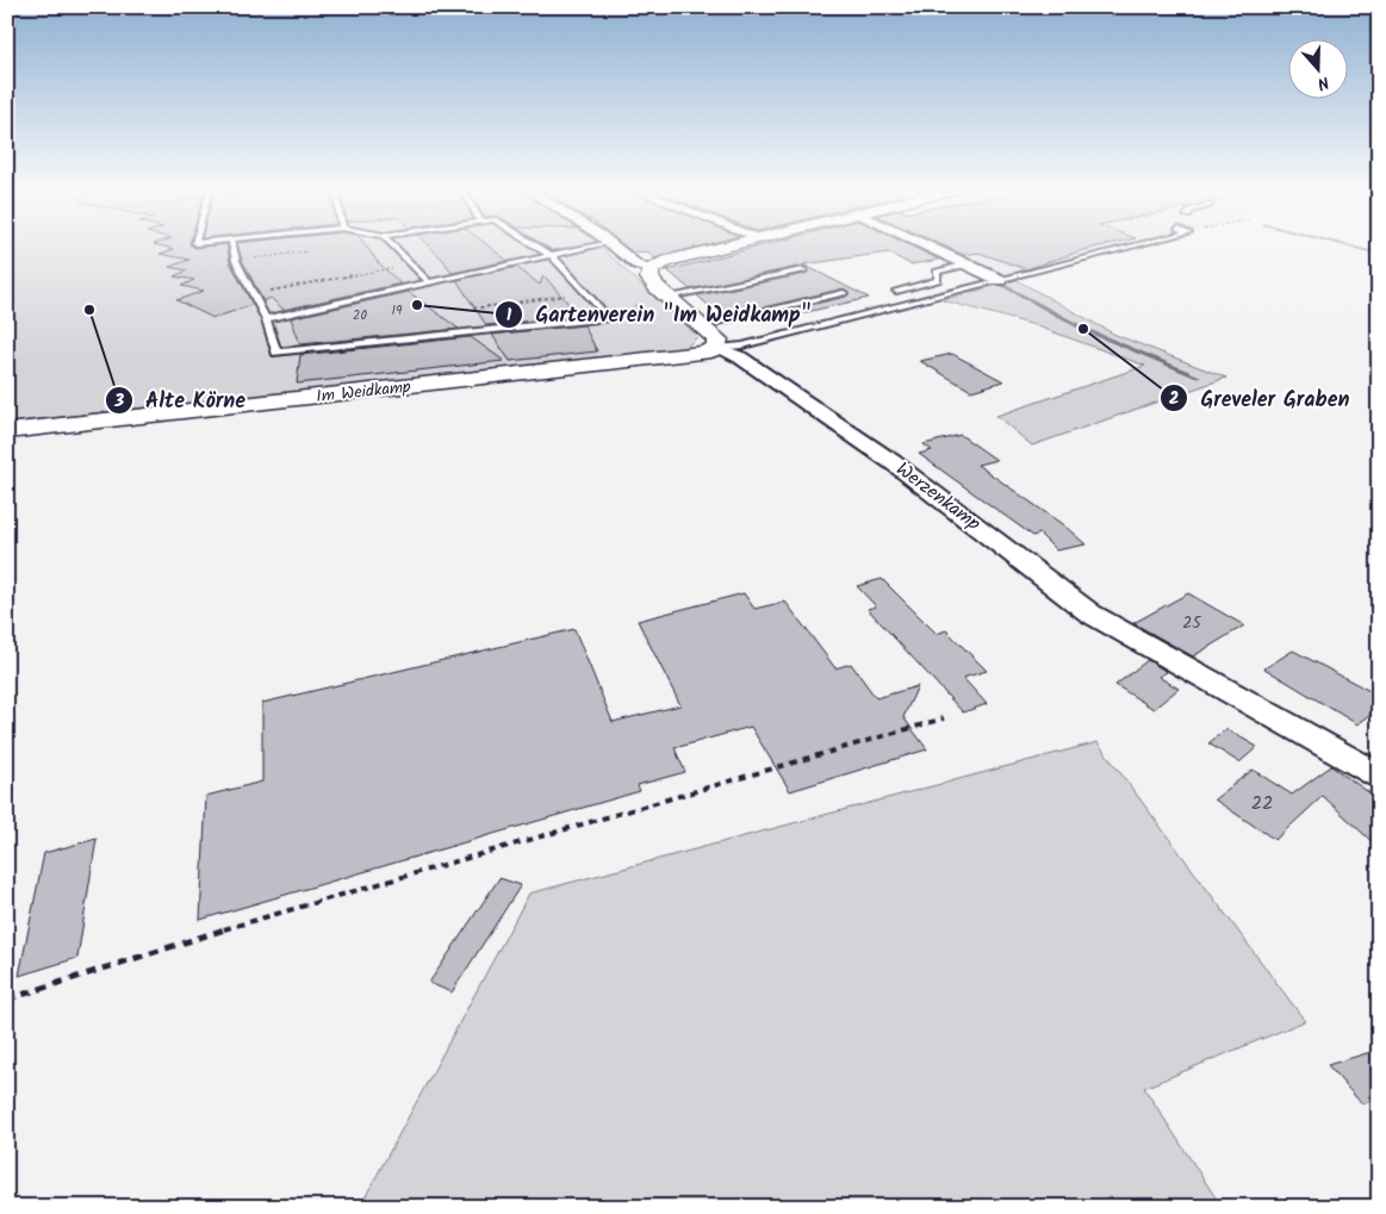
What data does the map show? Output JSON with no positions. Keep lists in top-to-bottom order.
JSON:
{
  "streets": {
    "street": ["Im Weidkamp", "Werzenkamp"]
  },
  "crossings": [
    ["Im Weidkamp", "Werzenkamp"]
  ],
  "places": ["Gartenverein \"Im Weidkamp\"", "Alte Körne", "Greveler Graben"],
  "house_numbers": [
    "19",
    "20",
    "25",
    "22"
  ],
  "north": "bottom"
}
